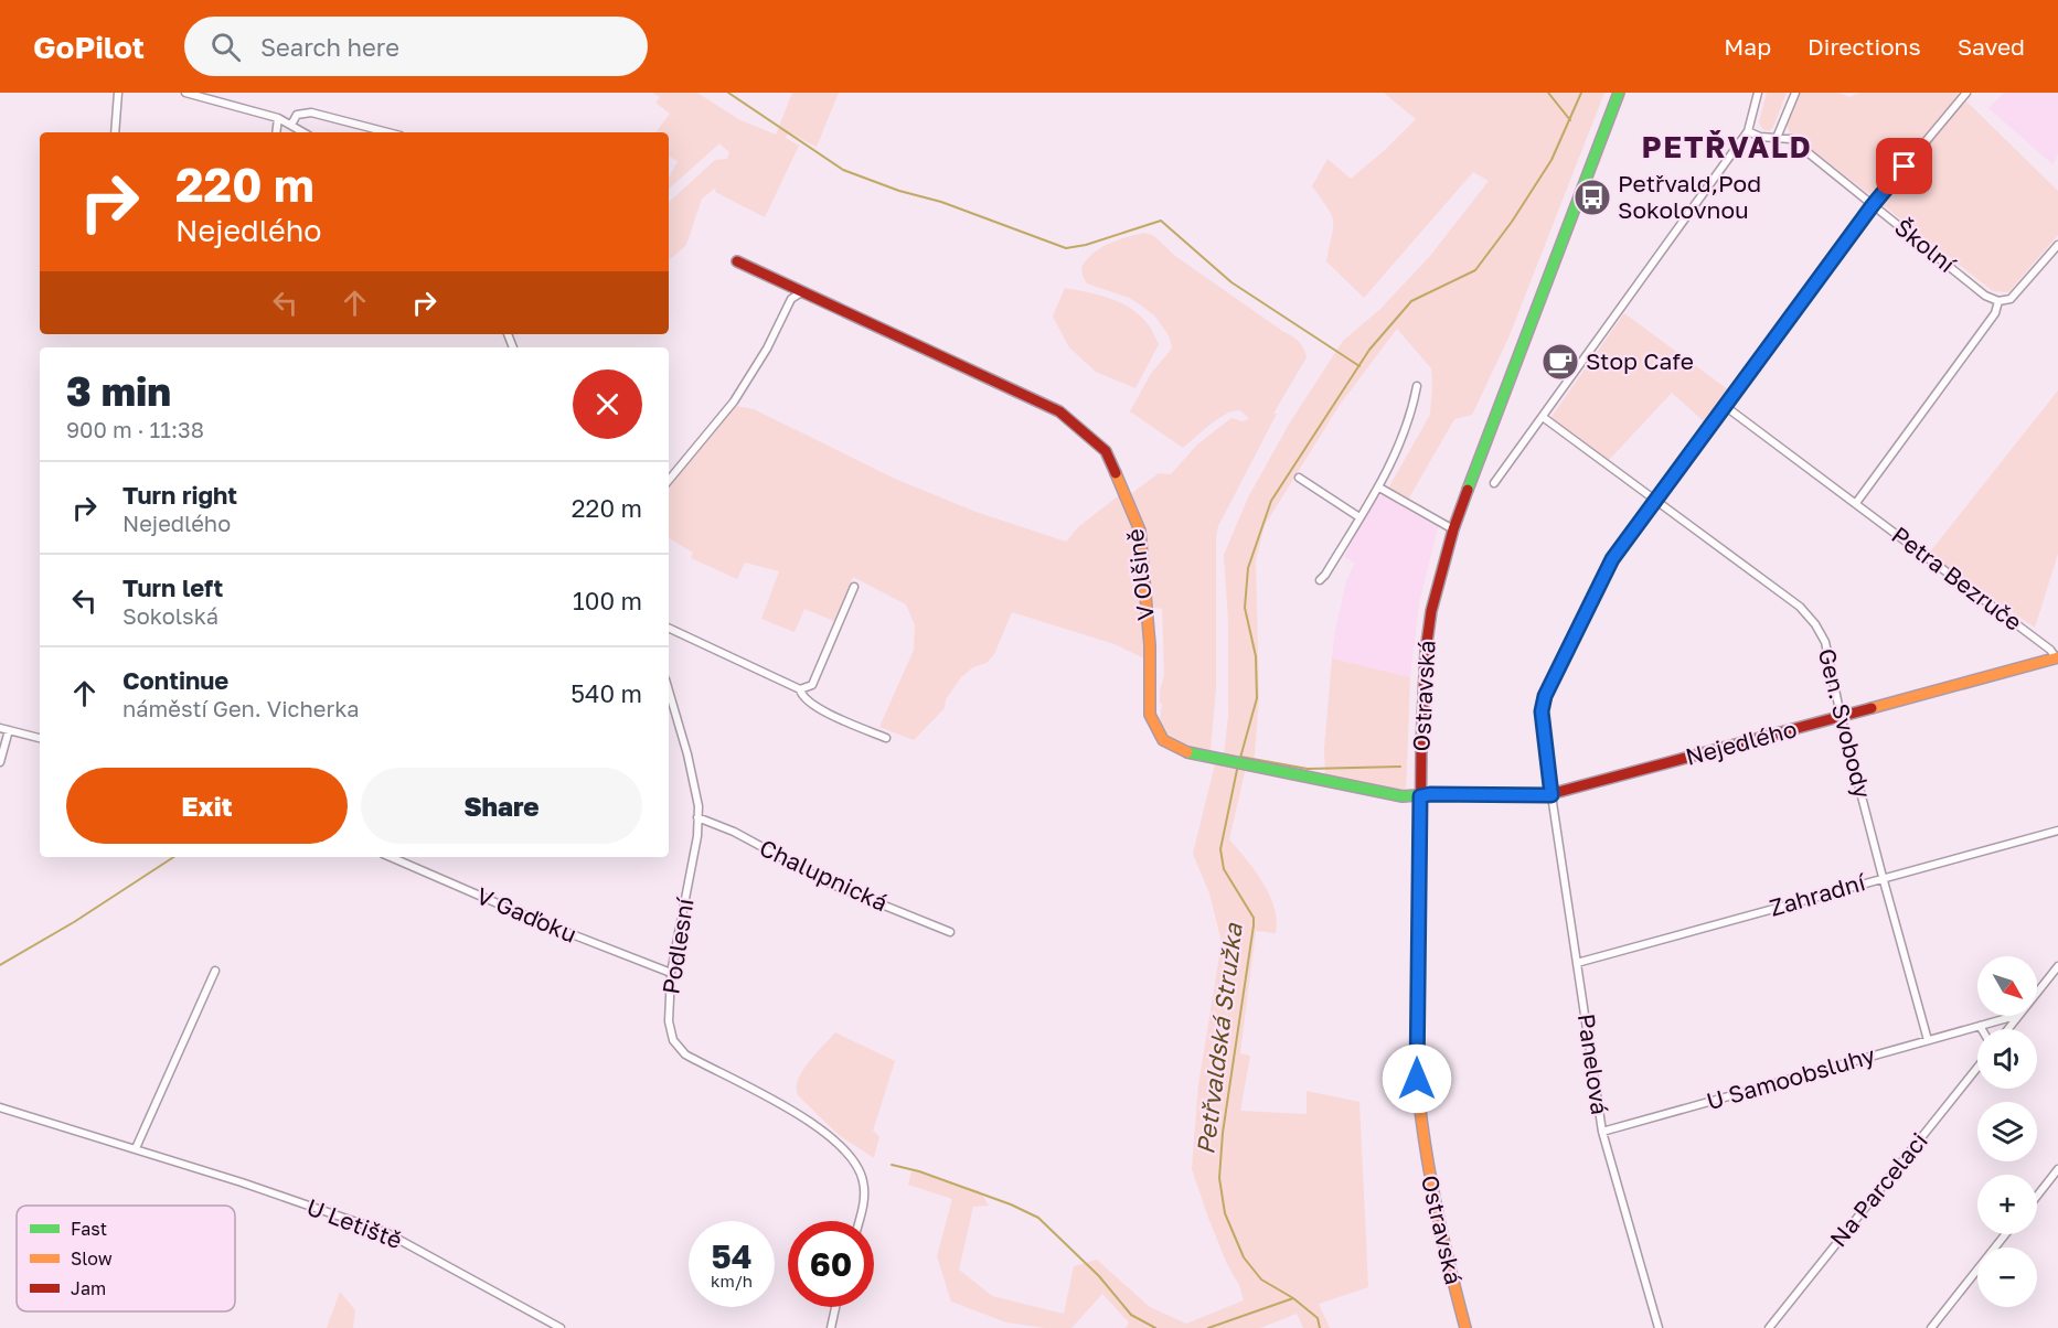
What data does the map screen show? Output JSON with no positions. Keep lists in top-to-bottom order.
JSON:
{
  "streets": {
    "street": [
      "Školní",
      "V Olšině",
      "Petra Bezruče",
      "Ostravská",
      "Gen. Svobody",
      "Nejedlého",
      "Chalupnická",
      "Zahradní",
      "V Gaďoku",
      "Podlesní",
      "Panelová",
      "U Samoobsluhy",
      "Na Parcelaci",
      "U Letiště"
    ]
  },
  "crossings": [
    ["Školní", "Panelová"],
    ["V Olšině", "Ostravská"],
    ["V Olšině", "Nejedlého"],
    ["Petra Bezruče", "Nejedlého"],
    ["Petra Bezruče", "Panelová"],
    ["Ostravská", "Nejedlého"],
    ["Gen. Svobody", "Nejedlého"],
    ["Gen. Svobody", "Zahradní"],
    ["Gen. Svobody", "Panelová"],
    ["Gen. Svobody", "U Samoobsluhy"],
    ["Nejedlého", "Panelová"],
    ["Chalupnická", "Podlesní"],
    ["Zahradní", "Panelová"],
    ["V Gaďoku", "Podlesní"],
    ["Panelová", "U Samoobsluhy"]
  ],
  "districts": ["PETŘVALD"],
  "water": ["Petřvaldská Stružka"],
  "places": {
    "bus stop": ["Petřvald,Pod Sokolovnou"],
    "cafe": ["Stop Cafe"]
  },
  "legend": ["Fast", "Slow", "Jam"],
  "north": "bottom right",
  "page": {
    "header": "GoPilot",
    "search": "Search here",
    "nav": ["Map", "Directions", "Saved"],
    "turn": ["220 m", "Nejedlého"],
    "heading": ["3 min", "900 m · 11:38"],
    "list": [
      {
        "name": "Turn right",
        "note": "Nejedlého",
        "value": "220 m"
      },
      {
        "name": "Turn left",
        "note": "Sokolská",
        "value": "100 m"
      },
      {
        "name": "Continue",
        "note": "náměstí Gen. Vicherka",
        "value": "540 m"
      }
    ],
    "buttons": ["Exit", "Share"],
    "map_buttons": ["+", "−"],
    "speed": "54 km/h",
    "limit": "60"
  }
}
